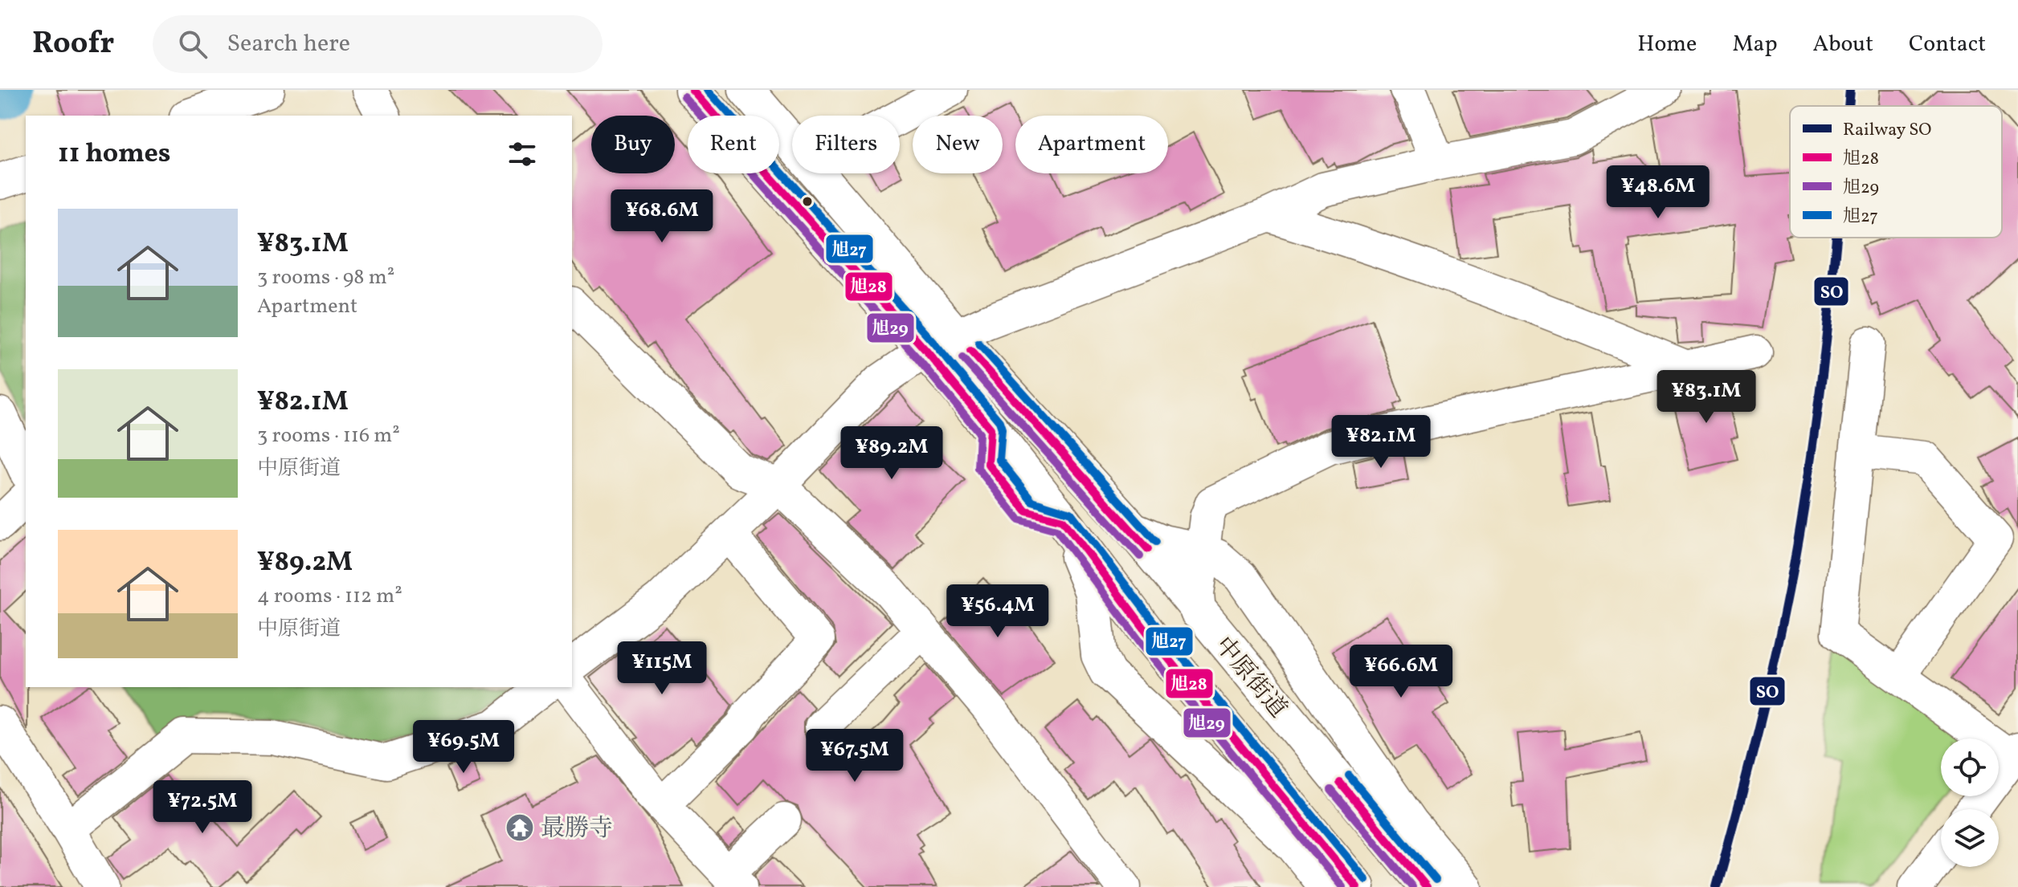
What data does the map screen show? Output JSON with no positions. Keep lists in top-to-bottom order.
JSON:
{
  "streets": {
    "main road": ["中原街道"]
  },
  "places": {
    "temple": ["最勝寺"]
  },
  "lines": [
    "rail line SO",
    "transit line 旭28",
    "transit line 旭27",
    "transit line 旭29"
  ],
  "legend": [
    "Railway SO",
    "旭28",
    "旭29",
    "旭27"
  ],
  "page": {
    "header": "Roofr",
    "search": "Search here",
    "nav": [
      "Home",
      "Map",
      "About",
      "Contact"
    ],
    "chip": [
      "Buy",
      "Rent",
      "Filters",
      "New",
      "Apartment"
    ],
    "heading": "11 homes",
    "price": [
      "¥48.6M",
      "¥68.6M",
      "¥83.1M",
      "¥82.1M",
      "¥89.2M",
      "¥56.4M",
      "¥115M",
      "¥66.6M",
      "¥69.5M",
      "¥67.5M",
      "¥72.5M"
    ],
    "list": [
      {
        "name": "¥83.1M",
        "note": "3 rooms · 98 m² · Apartment"
      },
      {
        "name": "¥82.1M",
        "note": "3 rooms · 116 m² · 中原街道"
      },
      {
        "name": "¥89.2M",
        "note": "4 rooms · 112 m² · 中原街道"
      }
    ]
  }
}
